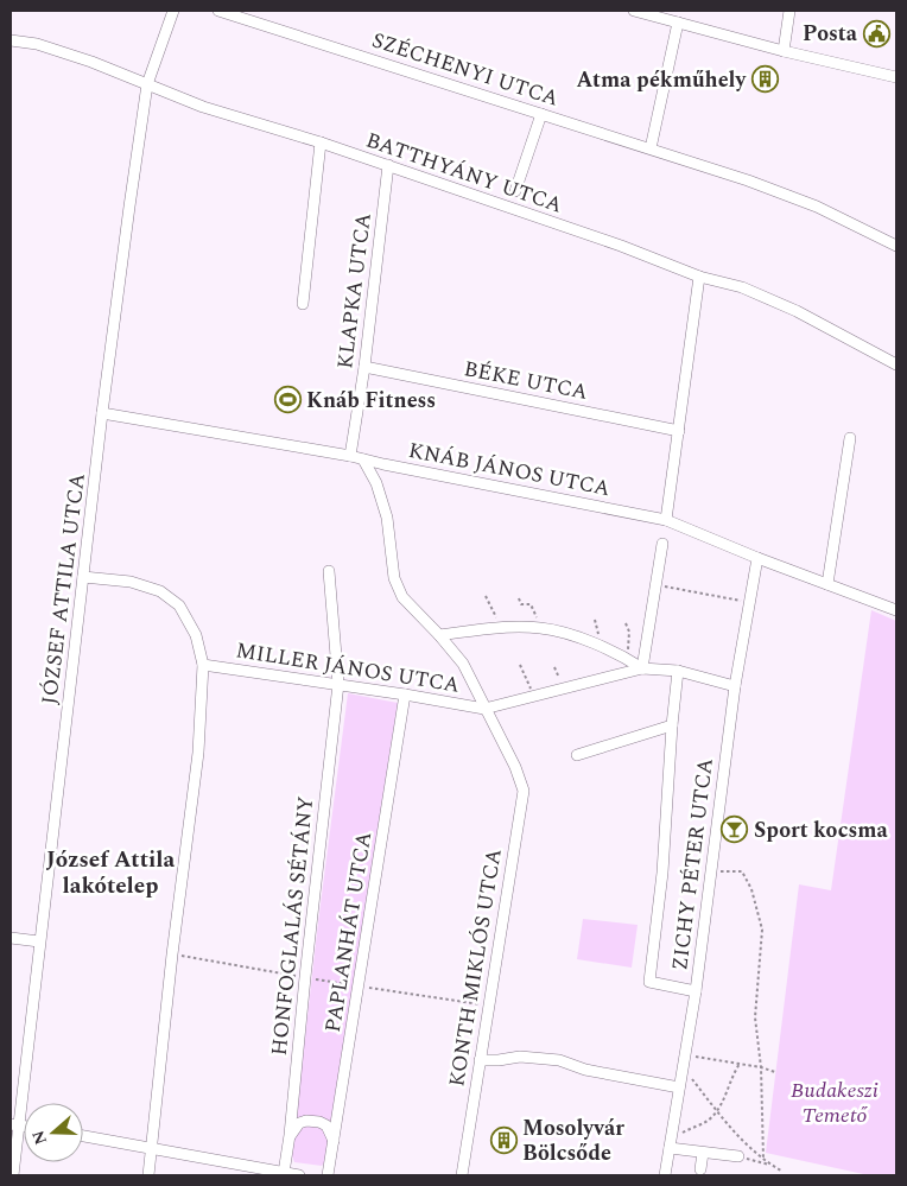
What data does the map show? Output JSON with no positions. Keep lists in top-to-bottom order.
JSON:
{
  "streets": {
    "street": [
      "SZÉCHENYI UTCA",
      "BATTHYÁNY UTCA",
      "KLAPKA UTCA",
      "BÉKE UTCA",
      "KNÁB JÁNOS UTCA",
      "JÓZSEF ATTILA UTCA",
      "MILLER JÁNOS UTCA",
      "ZICHY PÉTER UTCA",
      "HONFOGLALÁS SÉTÁNY",
      "PAPLANHÁT UTCA",
      "KONTH MIKLÓS UTCA"
    ]
  },
  "crossings": [
    ["BATTHYÁNY UTCA", "KLAPKA UTCA"],
    ["BATTHYÁNY UTCA", "JÓZSEF ATTILA UTCA"],
    ["KLAPKA UTCA", "BÉKE UTCA"],
    ["KLAPKA UTCA", "KNÁB JÁNOS UTCA"],
    ["KNÁB JÁNOS UTCA", "JÓZSEF ATTILA UTCA"],
    ["KNÁB JÁNOS UTCA", "ZICHY PÉTER UTCA"],
    ["KNÁB JÁNOS UTCA", "KONTH MIKLÓS UTCA"],
    ["MILLER JÁNOS UTCA", "HONFOGLALÁS SÉTÁNY"],
    ["MILLER JÁNOS UTCA", "PAPLANHÁT UTCA"],
    ["MILLER JÁNOS UTCA", "KONTH MIKLÓS UTCA"]
  ],
  "districts": ["József Attila lakótelep"],
  "parks": ["Budakeszi Temető"],
  "places": {
    "public building": ["Posta"],
    "building": ["Atma pékműhely", "Mosolyvár Bölcsőde"],
    "sports": ["Knáb Fitness"],
    "bar": ["Sport kocsma"]
  },
  "north": "left"
}
